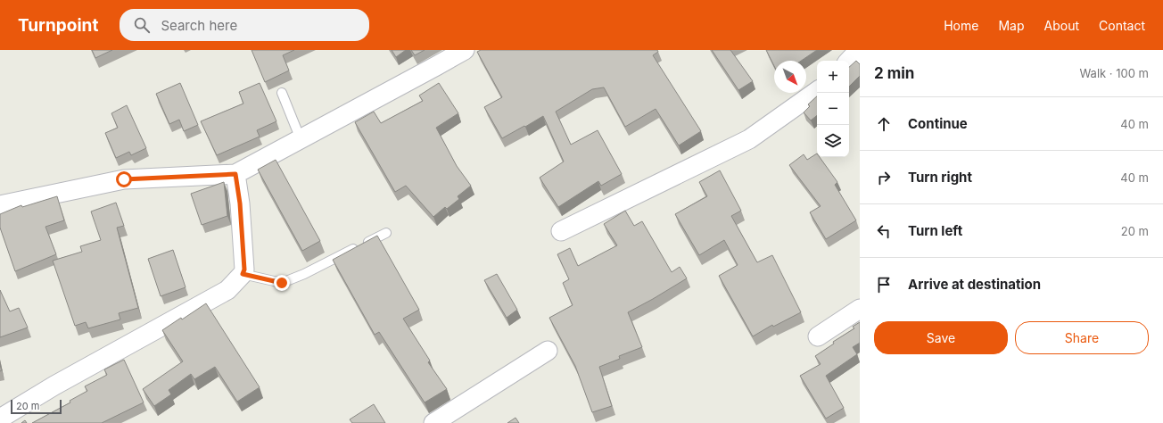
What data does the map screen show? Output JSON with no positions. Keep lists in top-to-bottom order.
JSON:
{
  "scale_bar": "20 m",
  "north": "bottom right",
  "page": {
    "header": "Turnpoint",
    "search": "Search here",
    "nav": [
      "Home",
      "Map",
      "About",
      "Contact"
    ],
    "heading": ["2 min", "Walk · 100 m"],
    "map_buttons": ["+", "−"],
    "list": [
      ["Continue", "40 m"],
      ["Turn right", "40 m"],
      ["Turn left", "20 m"],
      "Arrive at destination"
    ],
    "buttons": ["Save", "Share"],
    "scale": "20 m"
  }
}
